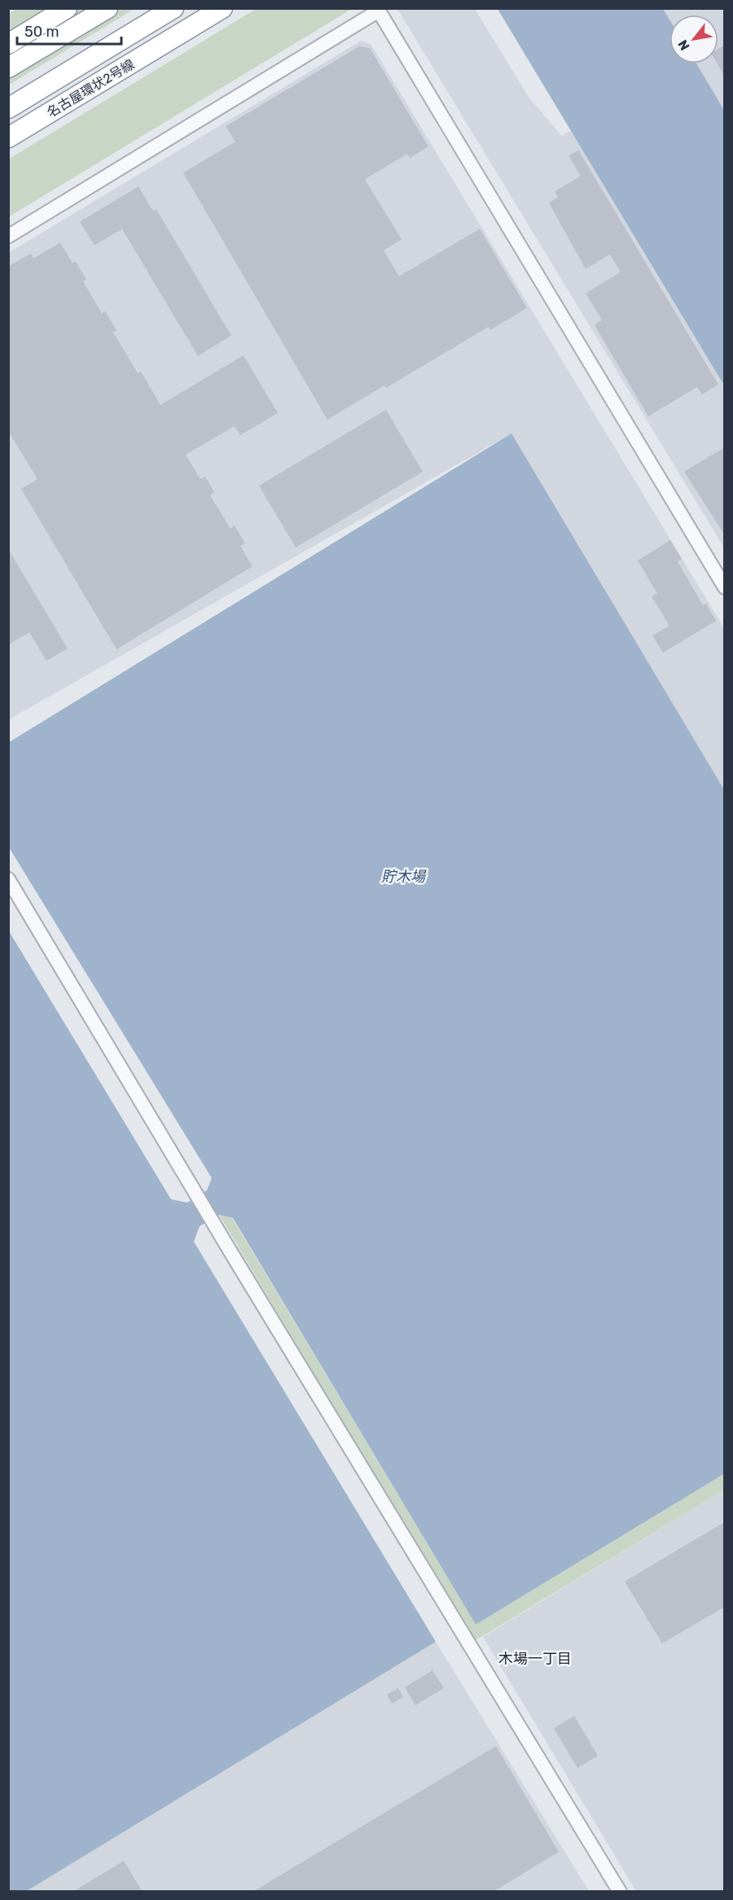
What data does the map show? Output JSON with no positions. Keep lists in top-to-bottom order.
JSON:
{
  "streets": {
    "highway": ["名古屋環状2号線"]
  },
  "districts": ["木場一丁目"],
  "water": ["貯木場"],
  "scale_bar": "50 m",
  "north": "bottom left"
}
